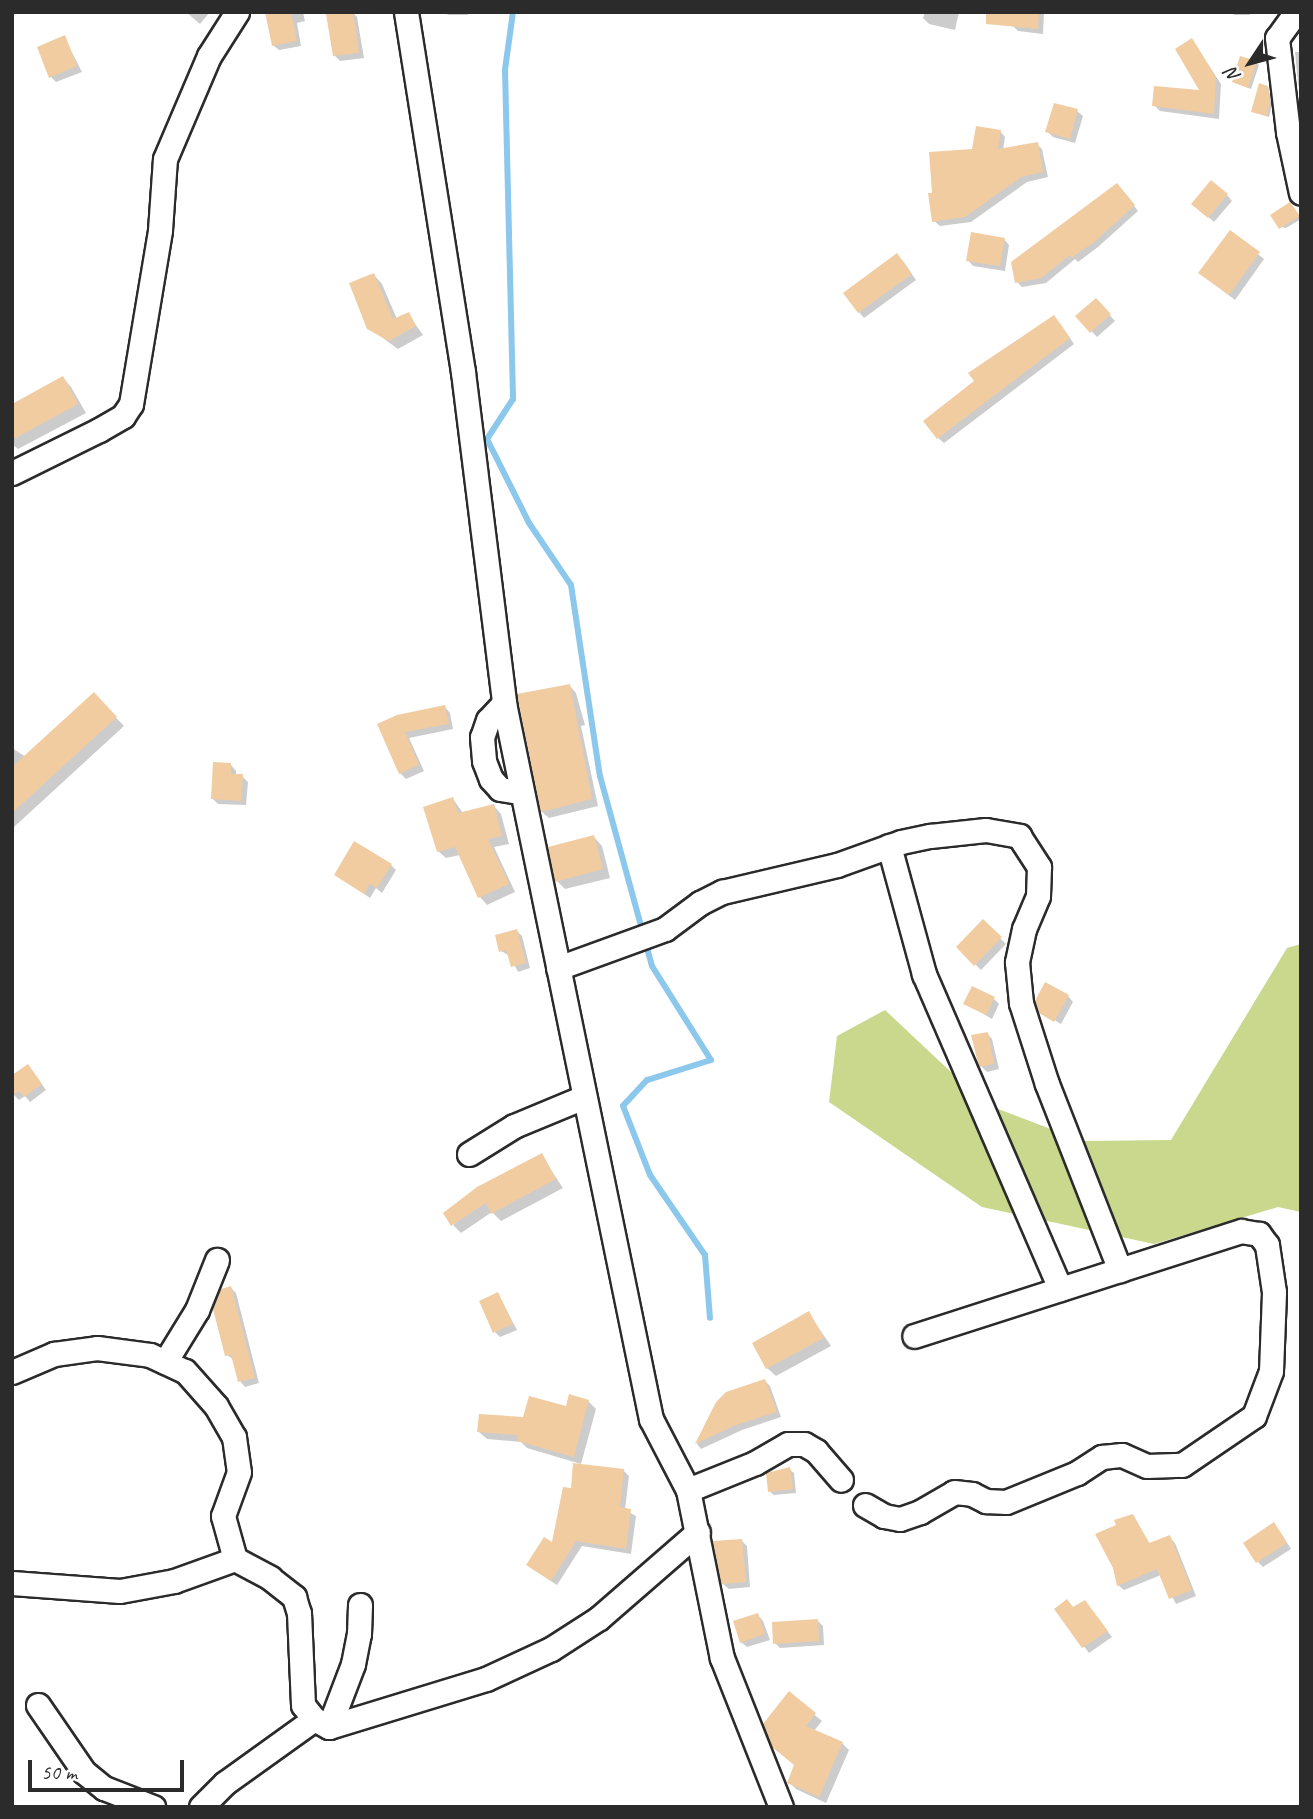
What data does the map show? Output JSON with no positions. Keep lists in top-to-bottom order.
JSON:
{
  "scale_bar": "50 m",
  "north": "bottom left"
}
